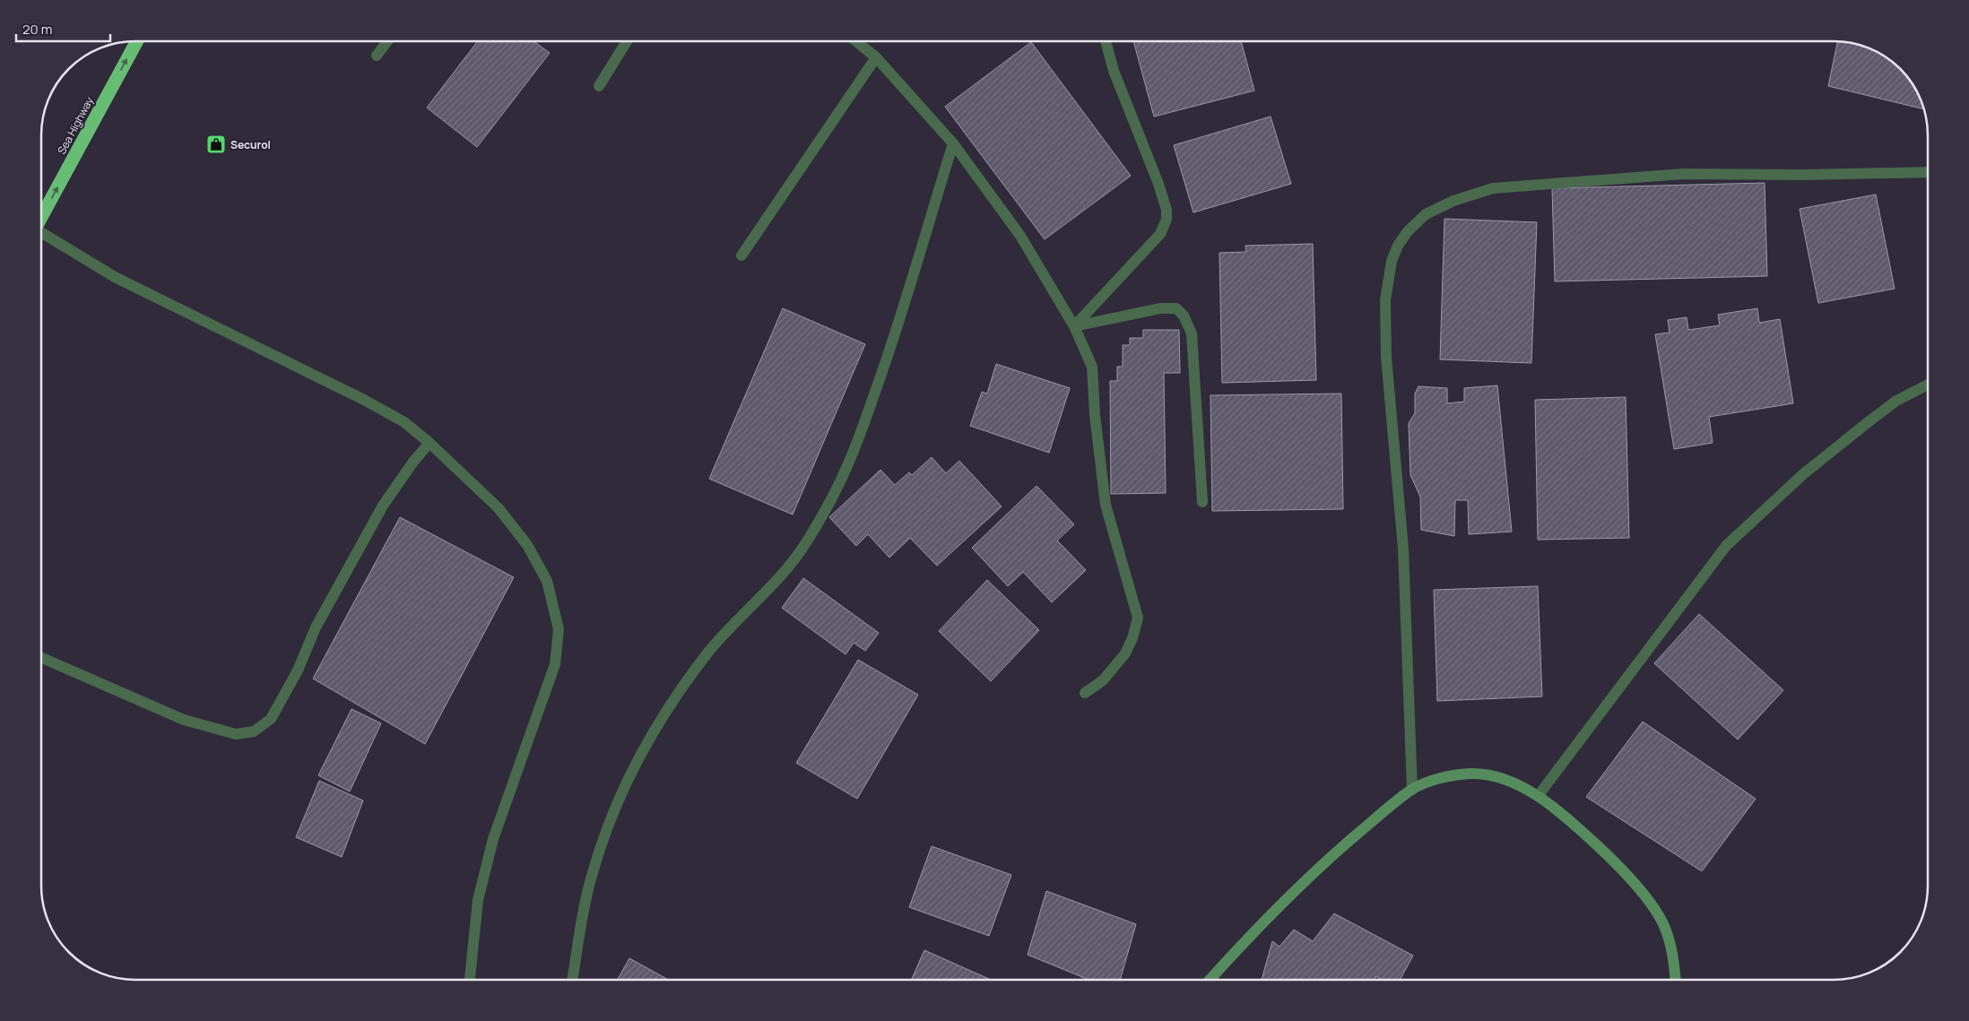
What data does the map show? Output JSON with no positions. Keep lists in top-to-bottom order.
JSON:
{
  "streets": {
    "highway": ["Sea Highway"]
  },
  "one_way": ["Sea Highway"],
  "places": {
    "shop": ["Securol"]
  },
  "scale_bar": "20 m"
}
